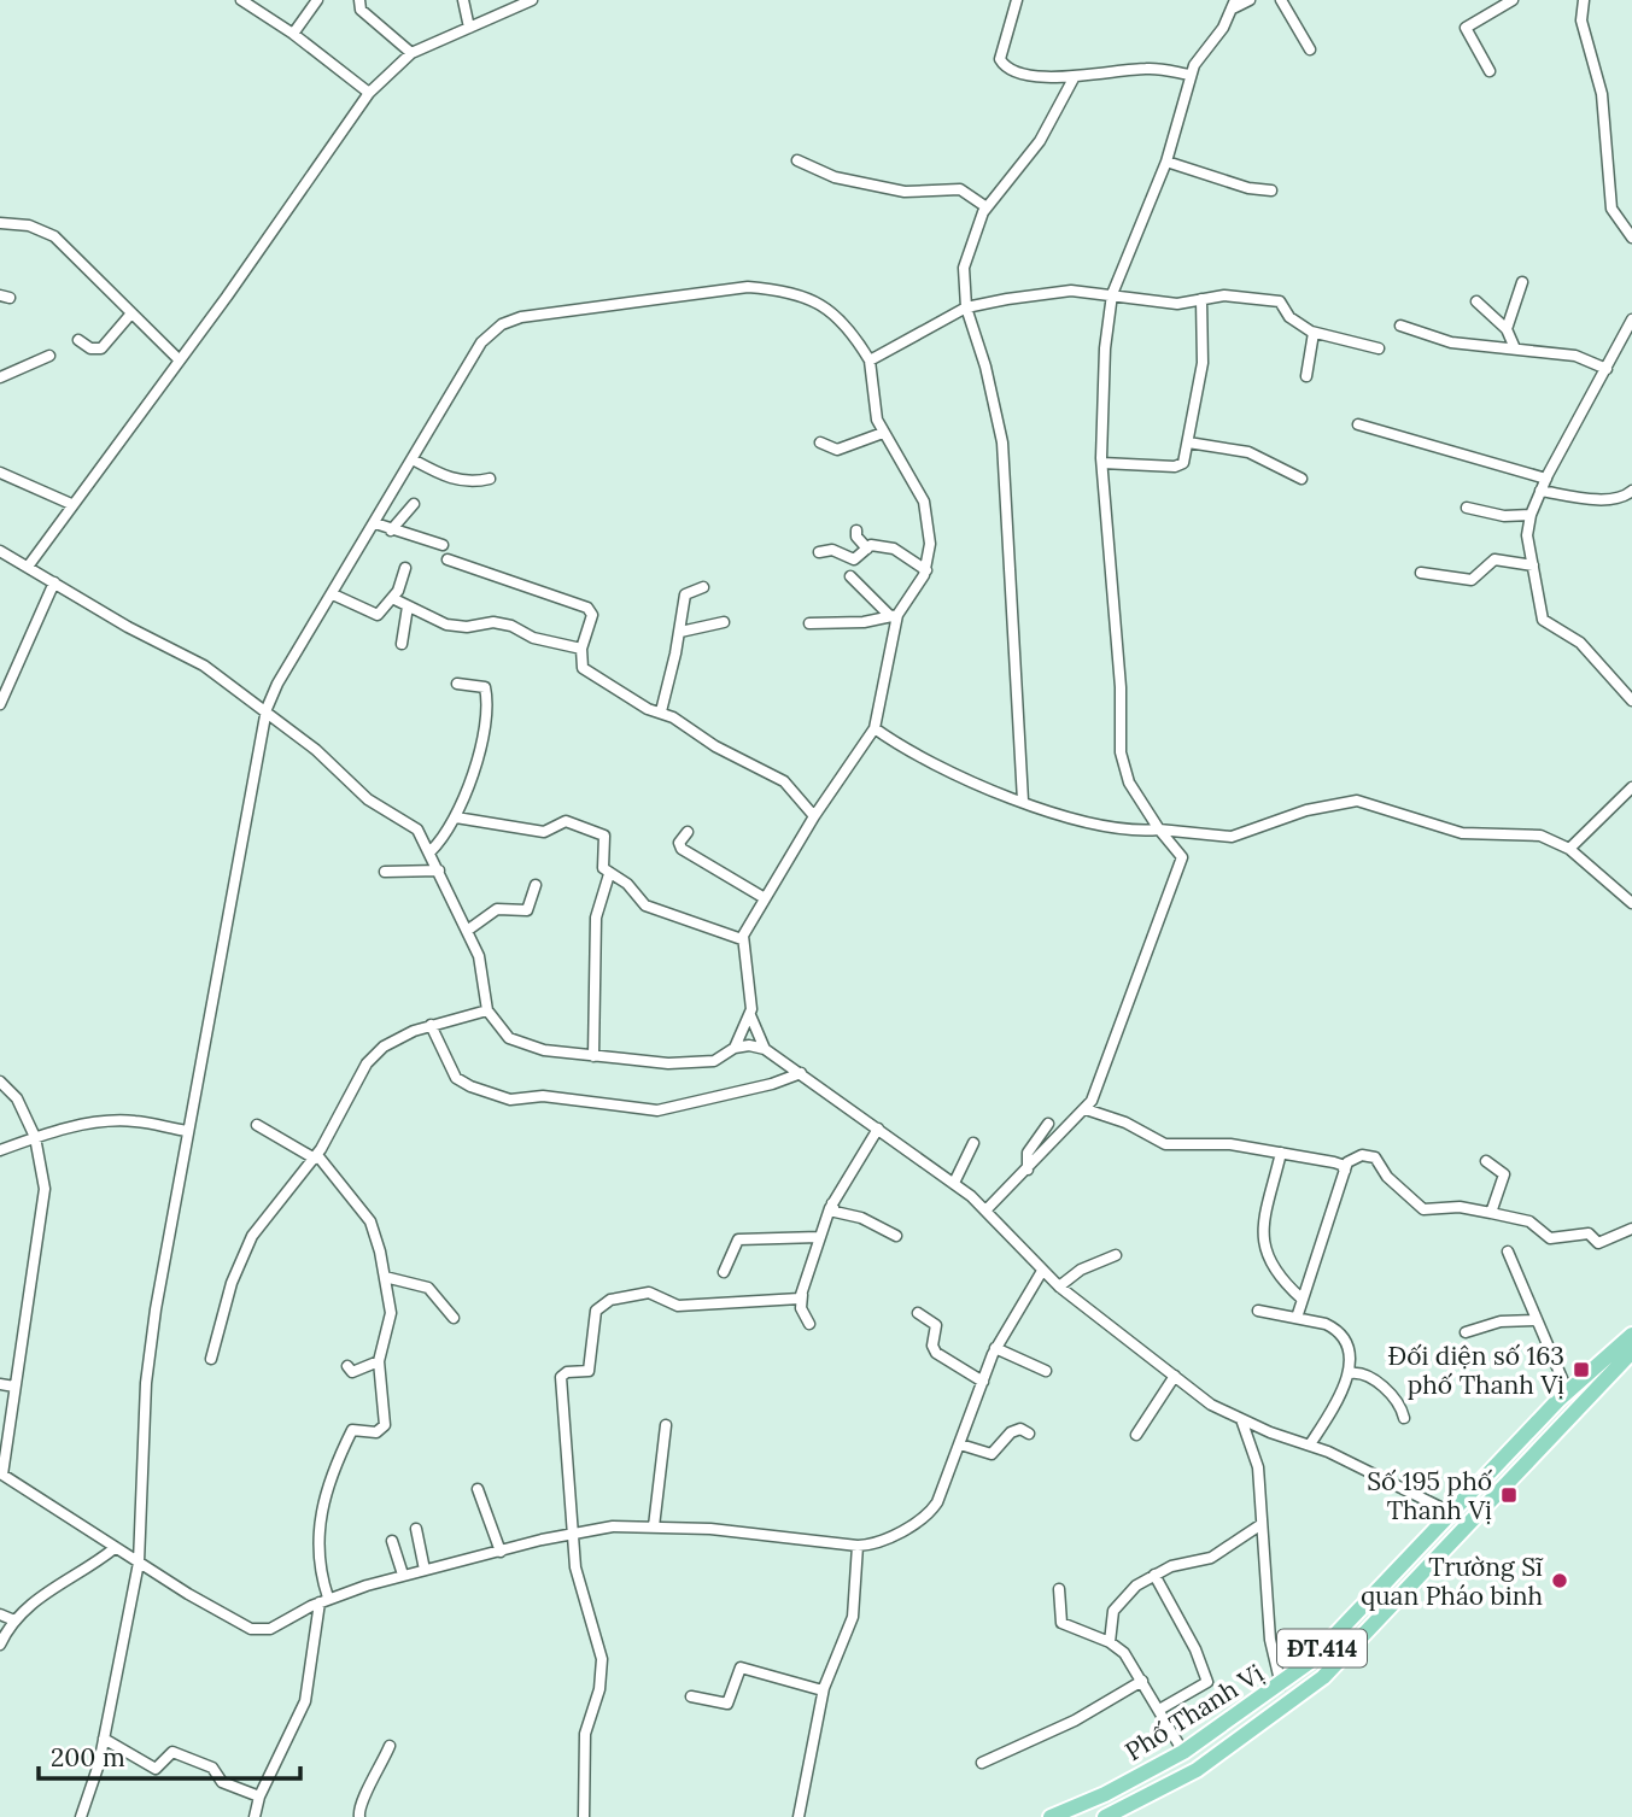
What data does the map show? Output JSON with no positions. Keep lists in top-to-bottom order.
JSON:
{
  "streets": {
    "main road": ["ĐT.414", "Phố Thanh Vị"]
  },
  "places": {
    "transit": ["Đối diện số 163 phố Thanh Vị", "Số 195 phố Thanh Vị"],
    "other": ["Trường Sĩ quan Pháo binh"]
  },
  "scale_bar": "200 m"
}
